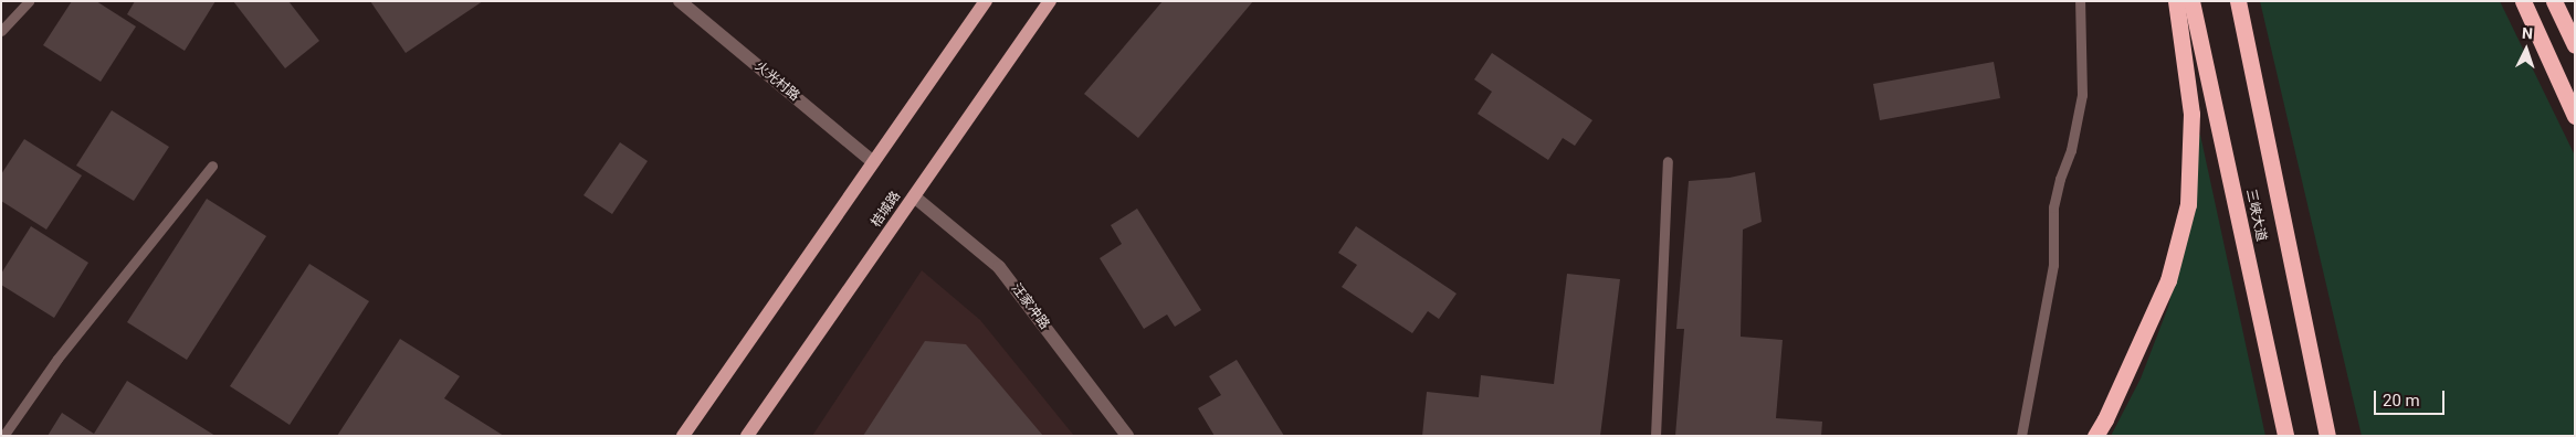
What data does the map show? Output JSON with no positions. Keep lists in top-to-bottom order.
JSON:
{
  "streets": {
    "highway": ["三峡大道"],
    "main road": ["桔城路"],
    "street": ["火光村路", "汪家冲路"]
  },
  "crossings": [
    ["桔城路", "汪家冲路"]
  ],
  "scale_bar": "20 m",
  "north": "top"
}
